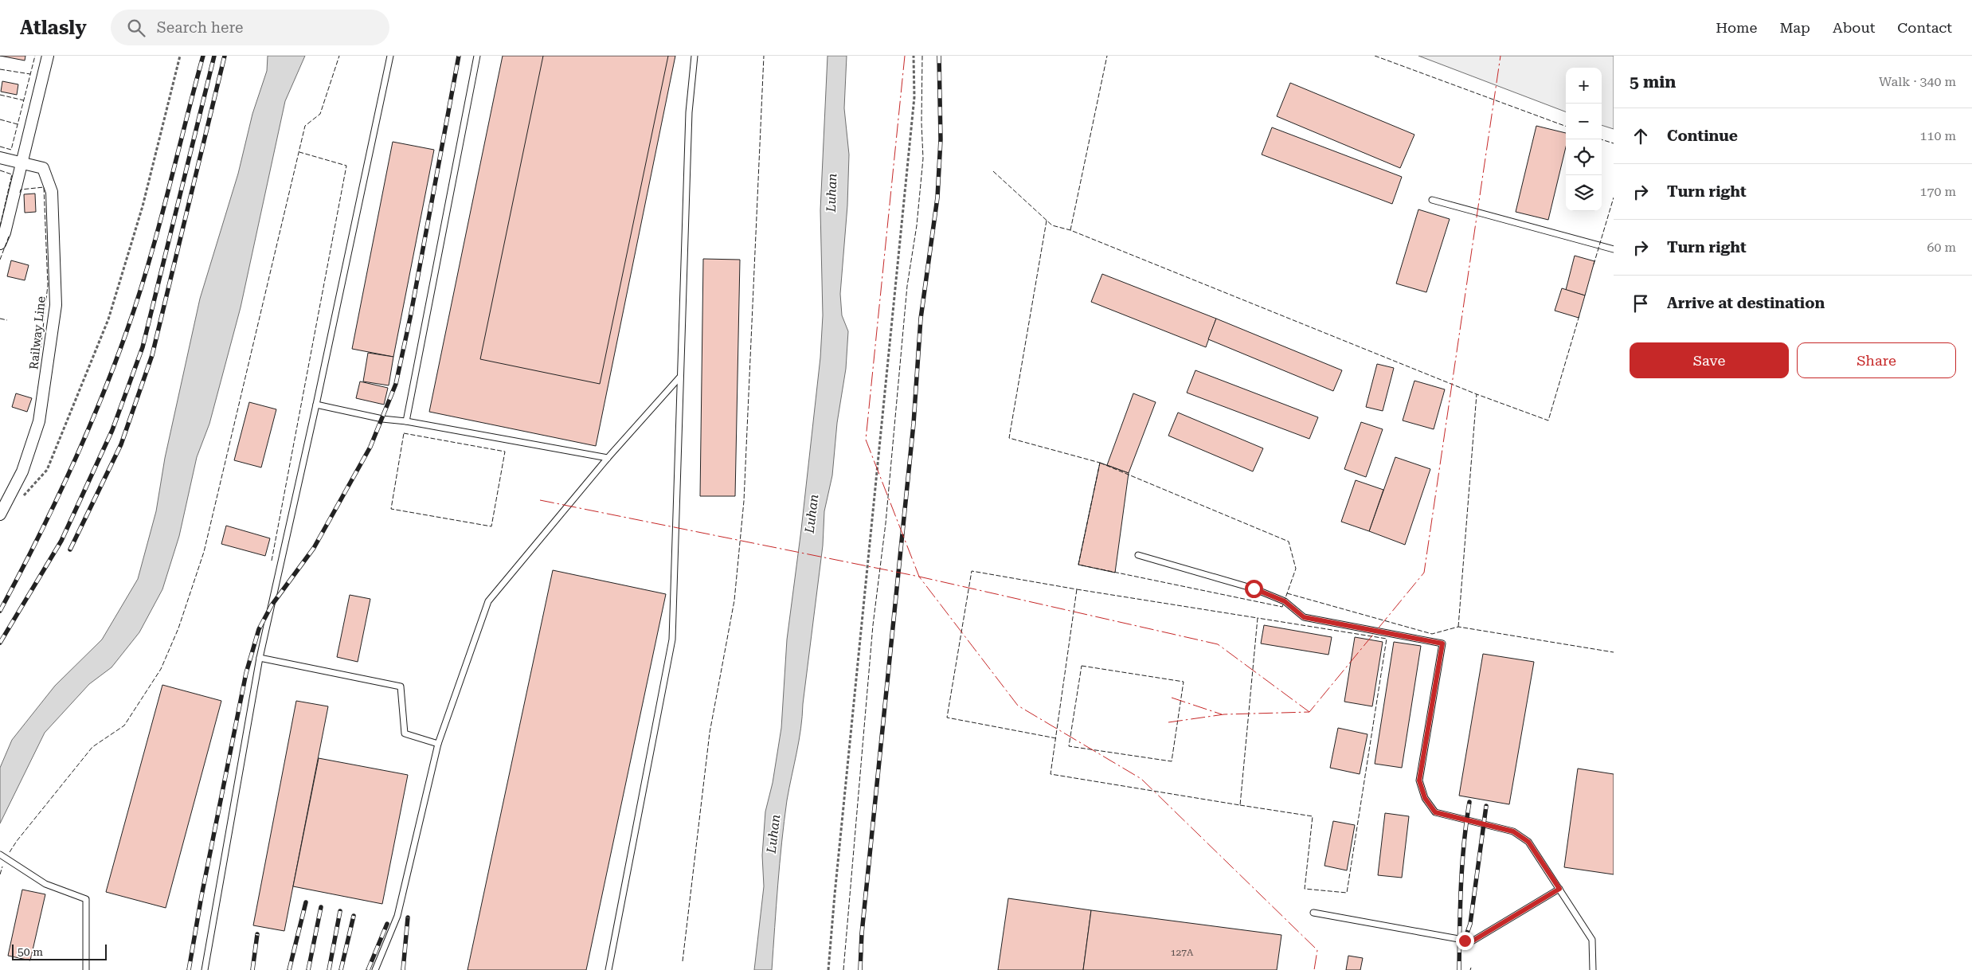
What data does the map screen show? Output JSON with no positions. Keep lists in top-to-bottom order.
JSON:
{
  "streets": {
    "street": ["Railway Line"]
  },
  "water": ["Luhan"],
  "house_numbers": ["127А"],
  "scale_bar": "50 m",
  "page": {
    "header": "Atlasly",
    "search": "Search here",
    "nav": [
      "Home",
      "Map",
      "About",
      "Contact"
    ],
    "heading": ["5 min", "Walk · 340 m"],
    "map_buttons": ["+", "−"],
    "list": [
      ["Continue", "110 m"],
      ["Turn right", "170 m"],
      ["Turn right", "60 m"],
      "Arrive at destination"
    ],
    "buttons": ["Save", "Share"],
    "scale": "50 m"
  }
}
